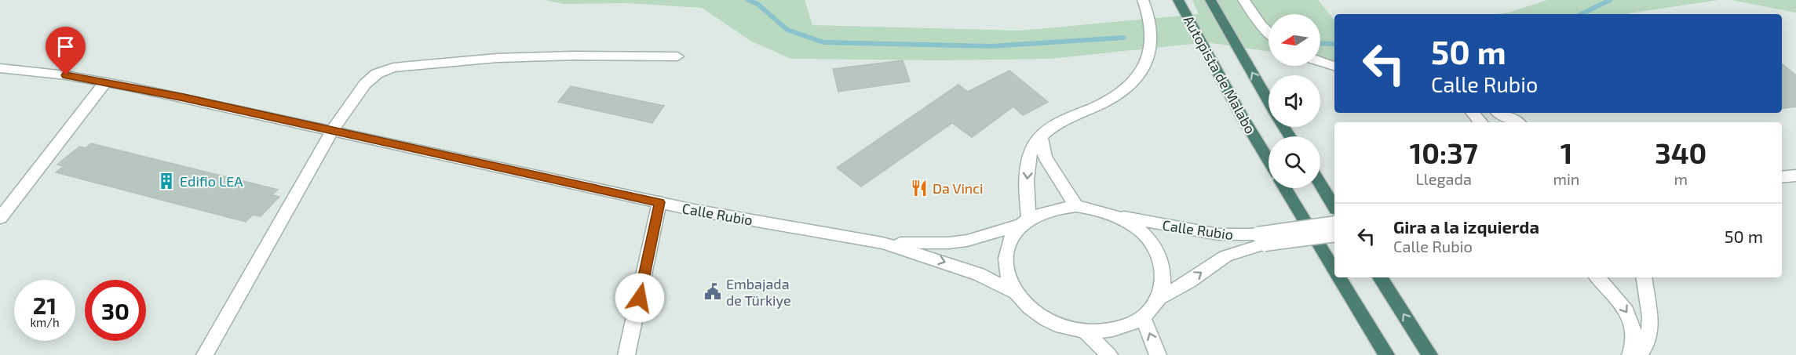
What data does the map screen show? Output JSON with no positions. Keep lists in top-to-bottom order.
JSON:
{
  "streets": {
    "highway": ["Autopista de Malabo"],
    "street": ["Calle Rubio"]
  },
  "places": {
    "building": ["Edifio LEA"],
    "restaurant": ["Da Vinci"],
    "public building": ["Embajada de Türkiye"]
  },
  "north": "left",
  "page": {
    "turn": ["50 m", "Calle Rubio"],
    "eta": [
      "10:37",
      "Llegada",
      "1",
      "min",
      "340",
      "m"
    ],
    "list": [
      {
        "name": "Gira a la izquierda",
        "note": "Calle Rubio",
        "value": "50 m"
      }
    ],
    "speed": "21 km/h",
    "limit": "30"
  }
}
